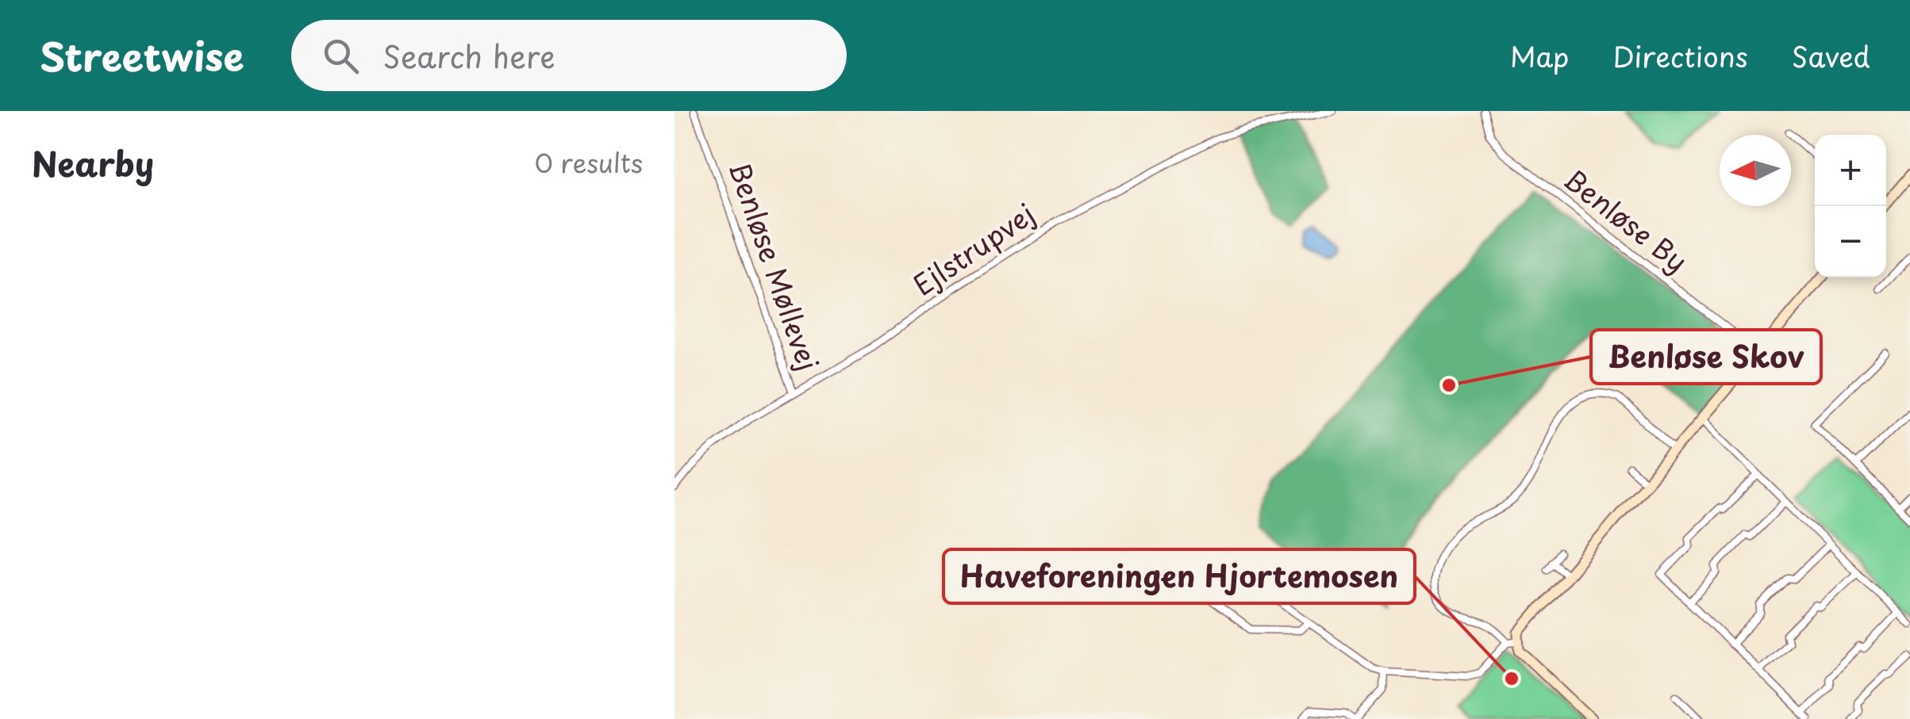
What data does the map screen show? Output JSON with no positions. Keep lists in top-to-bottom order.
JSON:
{
  "streets": {
    "street": ["Benløse By", "Ejlstrupvej", "Benløse Møllevej"]
  },
  "crossings": [
    ["Ejlstrupvej", "Benløse Møllevej"]
  ],
  "places": ["Benløse Skov", "Haveforeningen Hjortemosen"],
  "north": "left",
  "page": {
    "header": "Streetwise",
    "search": "Search here",
    "nav": ["Map", "Directions", "Saved"],
    "heading": ["Nearby", "0 results"],
    "map_buttons": ["+", "−"]
  }
}
